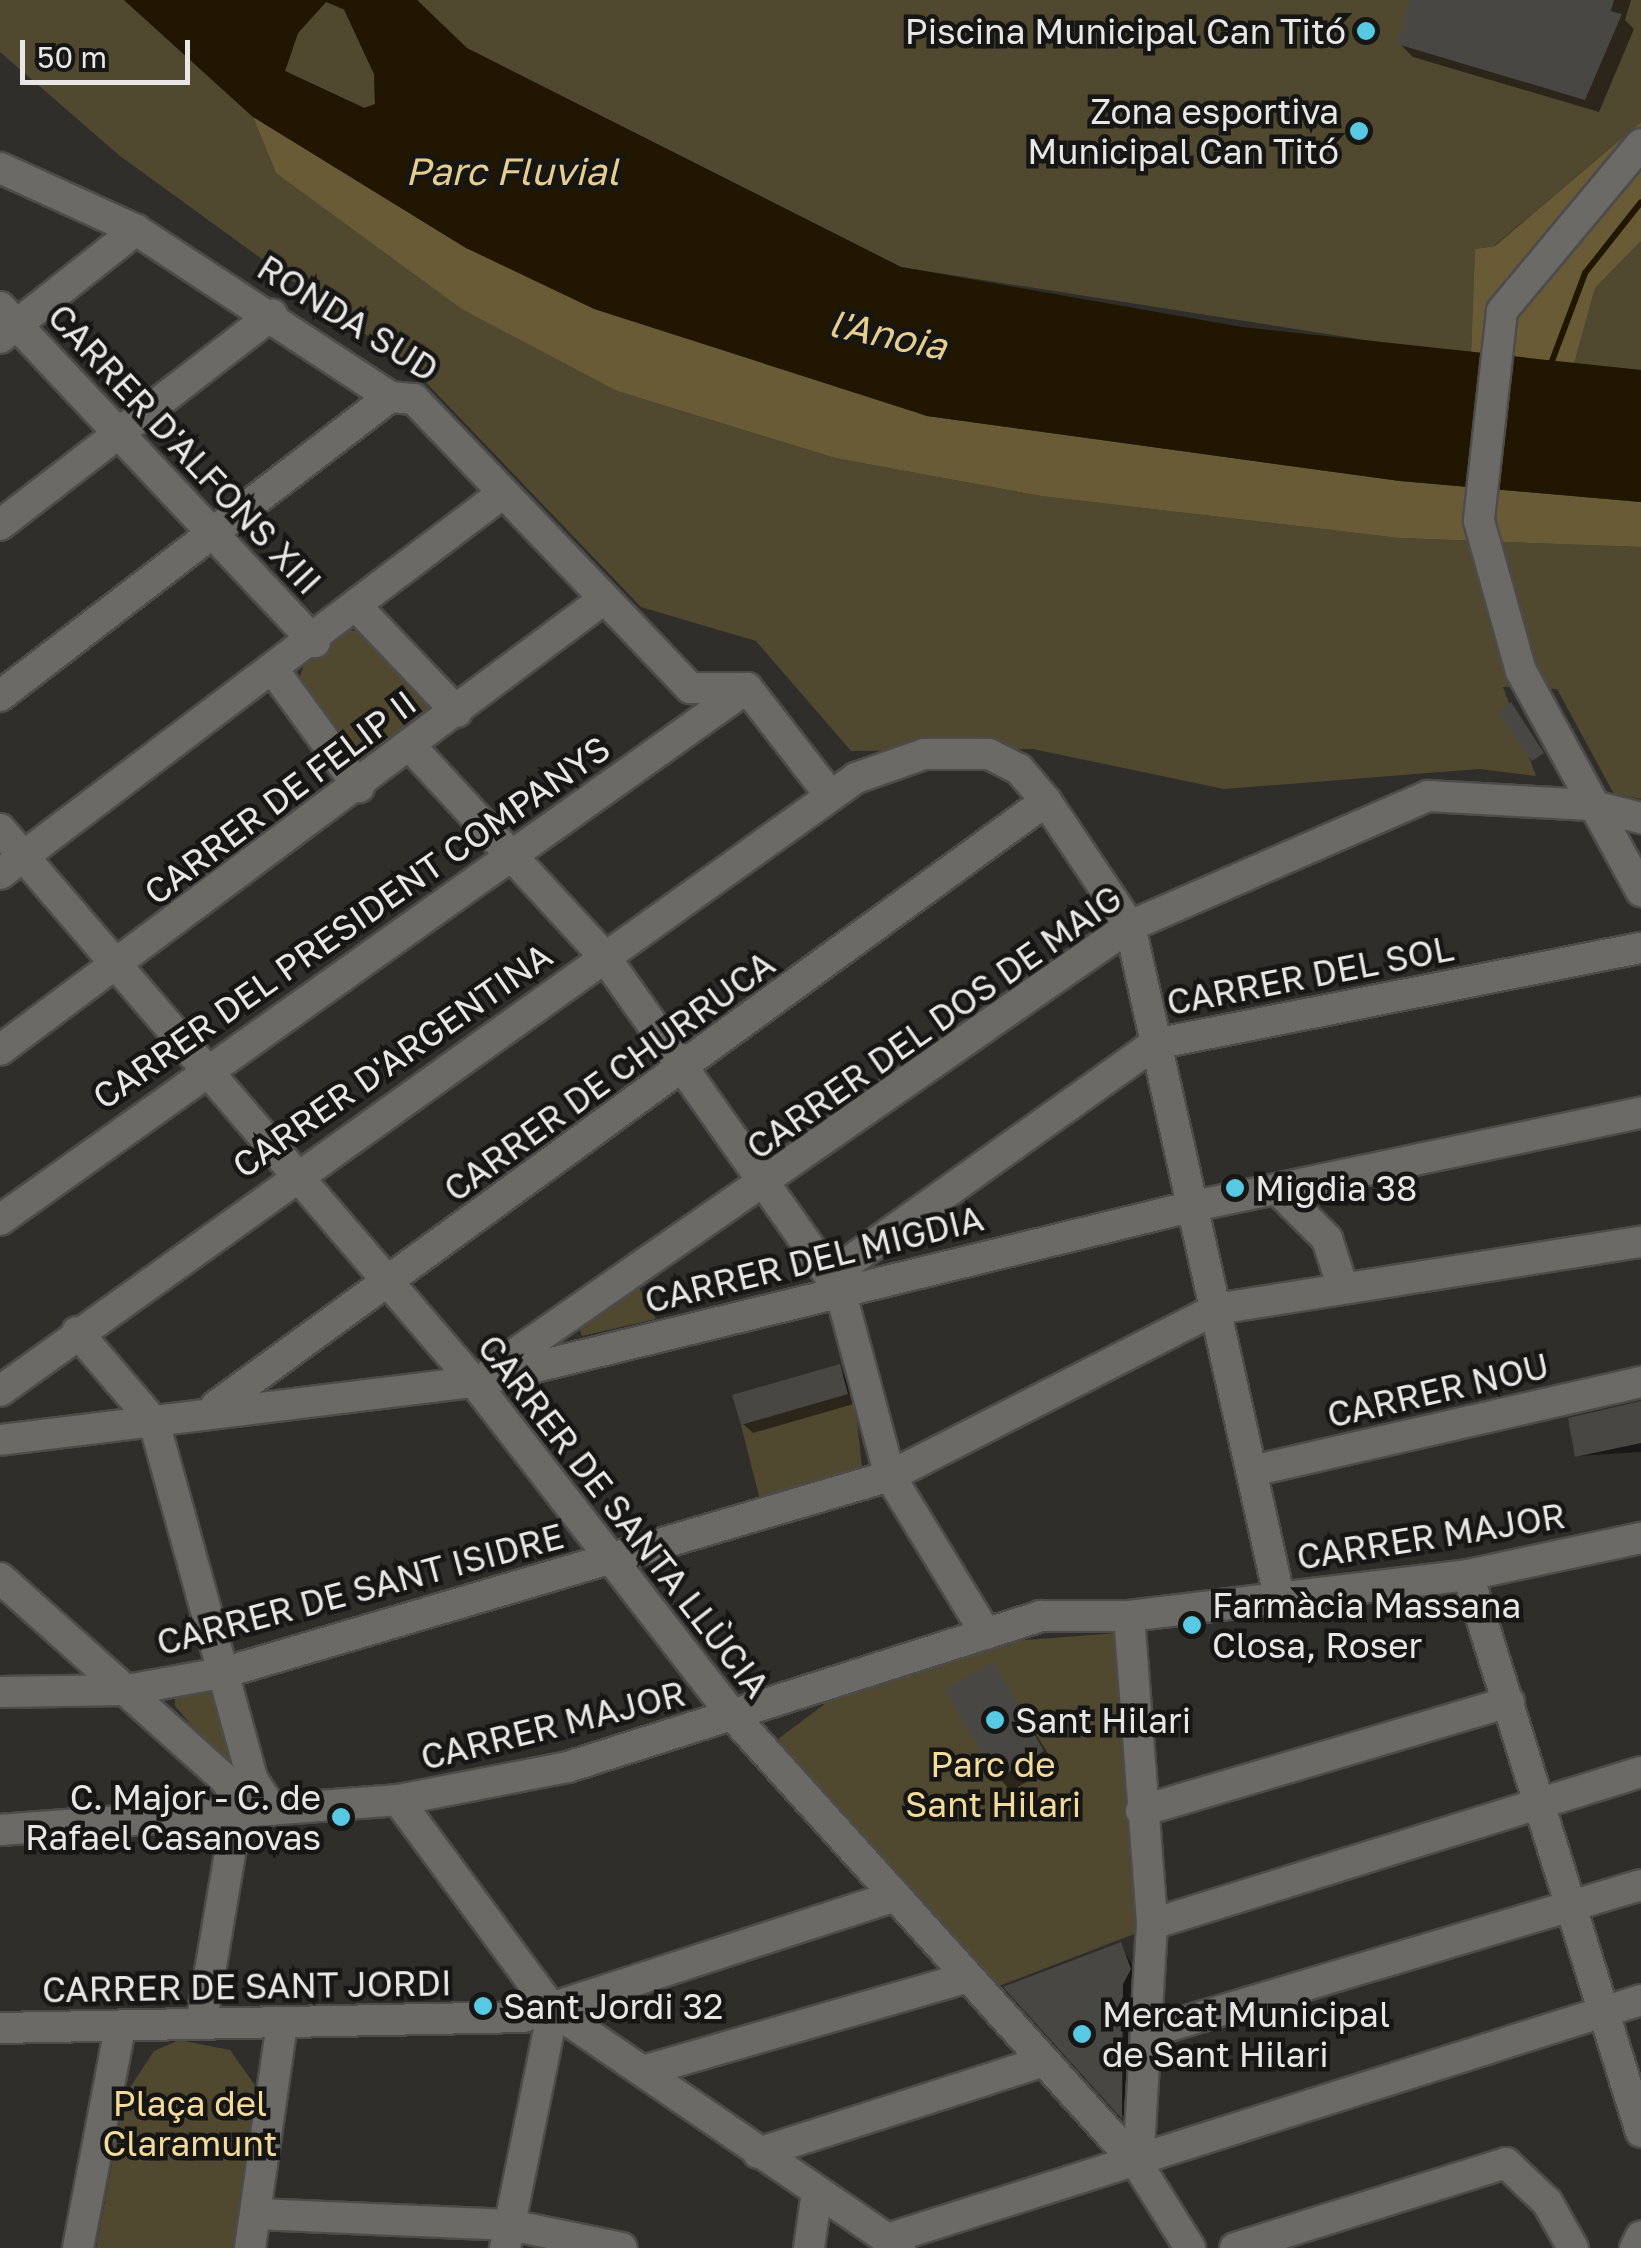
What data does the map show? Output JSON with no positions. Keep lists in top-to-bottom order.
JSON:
{
  "streets": {
    "street": [
      "RONDA SUD",
      "CARRER D'ALFONS XIII",
      "CARRER DE FELIP II",
      "CARRER DEL PRESIDENT COMPANYS",
      "CARRER DEL SOL",
      "CARRER DEL DOS DE MAIG",
      "CARRER D'ARGENTINA",
      "CARRER DE CHURRUCA",
      "CARRER DEL MIGDIA",
      "CARRER NOU",
      "CARRER DE SANTA LLÙCIA",
      "CARRER MAJOR",
      "CARRER DE SANT ISIDRE",
      "CARRER DE SANT JORDI"
    ]
  },
  "crossings": [
    ["RONDA SUD", "CARRER DE FELIP II"],
    ["RONDA SUD", "CARRER DEL PRESIDENT COMPANYS"],
    ["CARRER DE FELIP II", "CARRER DE SANTA LLÙCIA"],
    ["CARRER DEL PRESIDENT COMPANYS", "CARRER DE SANTA LLÙCIA"],
    ["CARRER DEL SOL", "CARRER DEL MIGDIA"],
    ["CARRER DEL DOS DE MAIG", "CARRER D'ARGENTINA"],
    ["CARRER DEL DOS DE MAIG", "CARRER DEL MIGDIA"],
    ["CARRER DEL DOS DE MAIG", "CARRER DE SANTA LLÙCIA"],
    ["CARRER D'ARGENTINA", "CARRER DE CHURRUCA"],
    ["CARRER D'ARGENTINA", "CARRER DE SANTA LLÙCIA"],
    ["CARRER DE CHURRUCA", "CARRER DEL MIGDIA"],
    ["CARRER DE CHURRUCA", "CARRER DE SANTA LLÙCIA"],
    ["CARRER DEL MIGDIA", "CARRER DE SANTA LLÙCIA"],
    ["CARRER DE SANTA LLÙCIA", "CARRER MAJOR"],
    ["CARRER DE SANTA LLÙCIA", "CARRER DE SANT ISIDRE"],
    ["CARRER DE SANTA LLÙCIA", "CARRER DE SANT JORDI"]
  ],
  "water": ["Parc Fluvial", "l'Anoia"],
  "parks": ["Parc de Sant Hilari", "Plaça del Claramunt"],
  "places": [
    "Piscina Municipal Can Titó",
    "Zona esportiva Municipal Can Titó",
    "Migdia 38",
    "Farmàcia Massana Closa, Roser",
    "Sant Hilari",
    "C. Major - C. de Rafael Casanovas",
    "Sant Jordi 32",
    "Mercat Municipal de Sant Hilari"
  ],
  "scale_bar": "50 m"
}
